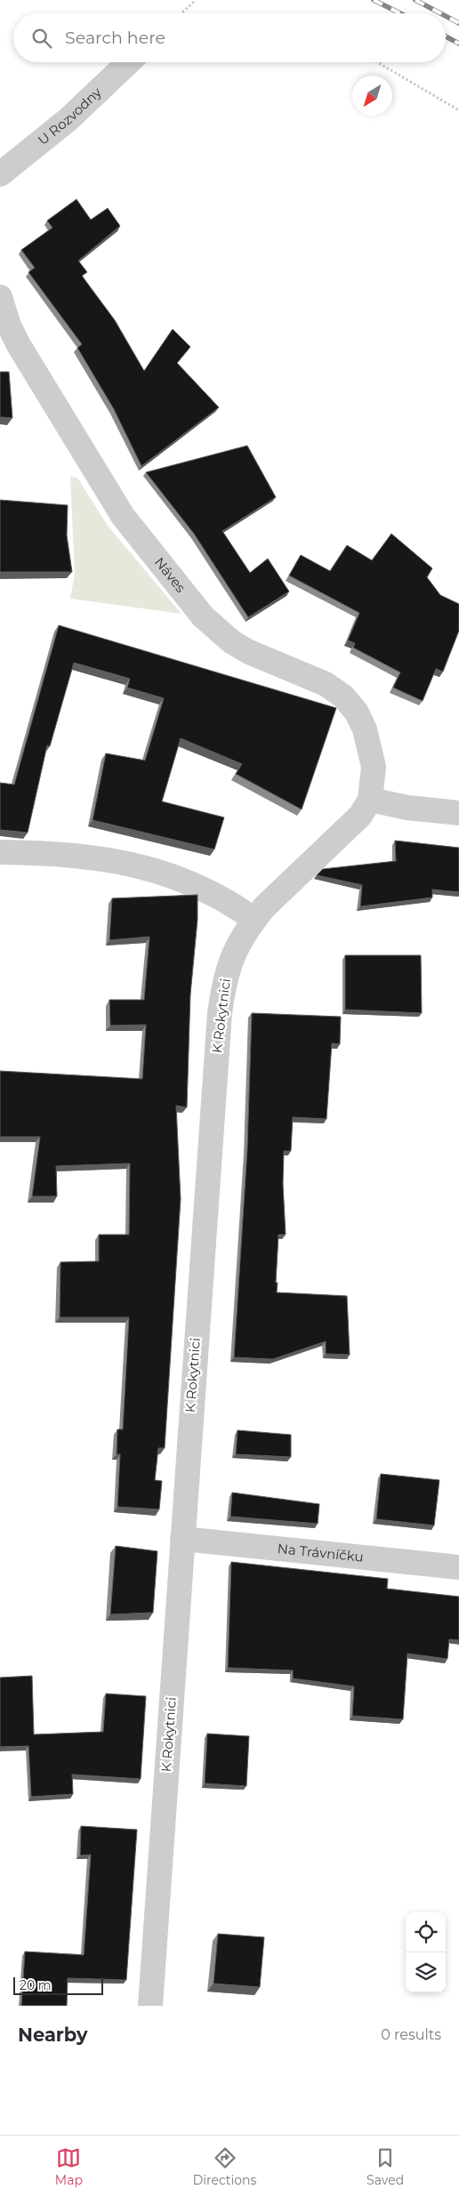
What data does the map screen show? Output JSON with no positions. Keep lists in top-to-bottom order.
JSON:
{
  "streets": {
    "street": [
      "U Rozvodny",
      "Náves",
      "K Rokytnici",
      "Na Trávníčku"
    ]
  },
  "crossings": [
    ["Náves", "K Rokytnici"],
    ["K Rokytnici", "Na Trávníčku"]
  ],
  "scale_bar": "20 m",
  "north": "bottom left",
  "page": {
    "search": "Search here",
    "scale": "20 m",
    "heading": ["Nearby", "0 results"],
    "nav": ["Map", "Directions", "Saved"]
  }
}
